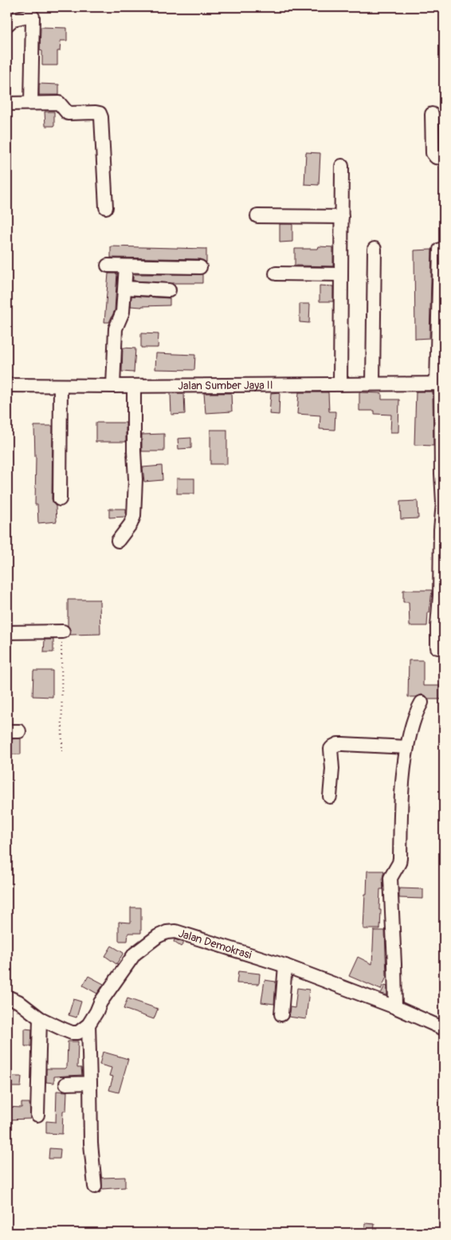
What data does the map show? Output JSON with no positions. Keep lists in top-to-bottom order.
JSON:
{
  "streets": {
    "street": ["Jalan Sumber Jaya II", "Jalan Demokrasi"]
  }
}
